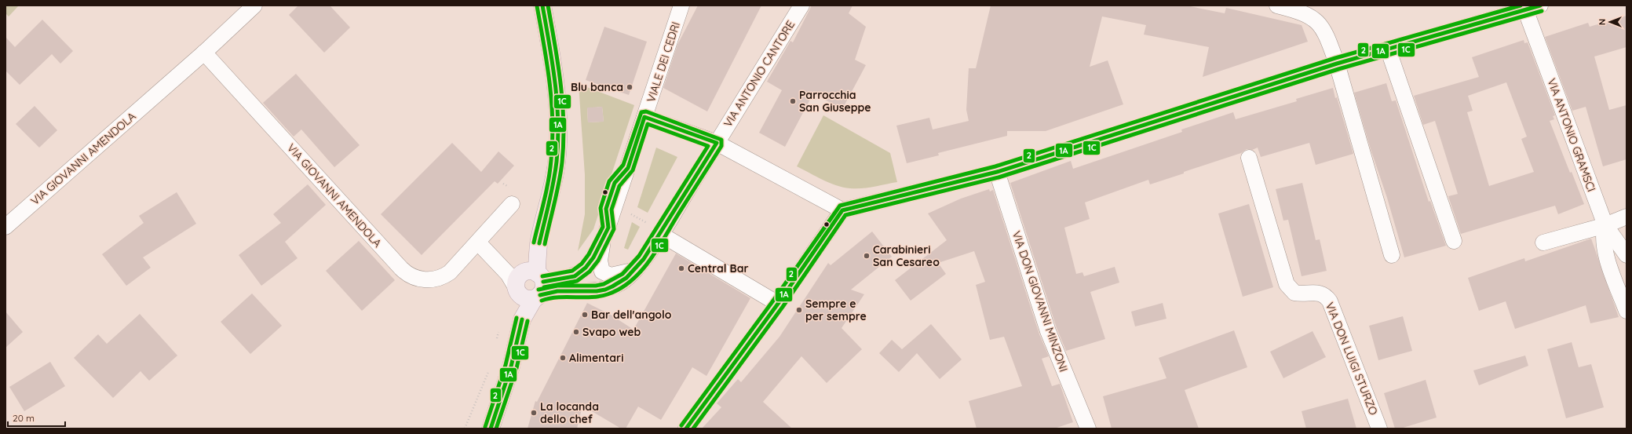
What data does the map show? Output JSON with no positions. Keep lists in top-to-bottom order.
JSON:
{
  "streets": {
    "street": [
      "VIALE DEI CEDRI",
      "VIA ANTONIO CANTORE",
      "VIA ANTONIO GRAMSCI",
      "VIA GIOVANNI AMENDOLA",
      "VIA DON GIOVANNI MINZONI",
      "VIA DON LUIGI STURZO"
    ]
  },
  "places": [
    "Blu banca",
    "Parrocchia San Giuseppe",
    "Carabinieri San Cesareo",
    "Central Bar",
    "Sempre e per sempre",
    "Bar dell'angolo",
    "Svapo web",
    "Alimentari",
    "La locanda dello chef"
  ],
  "lines": ["transit line 1A", "transit line 1C", "transit line 2"],
  "scale_bar": "20 m",
  "north": "left"
}
